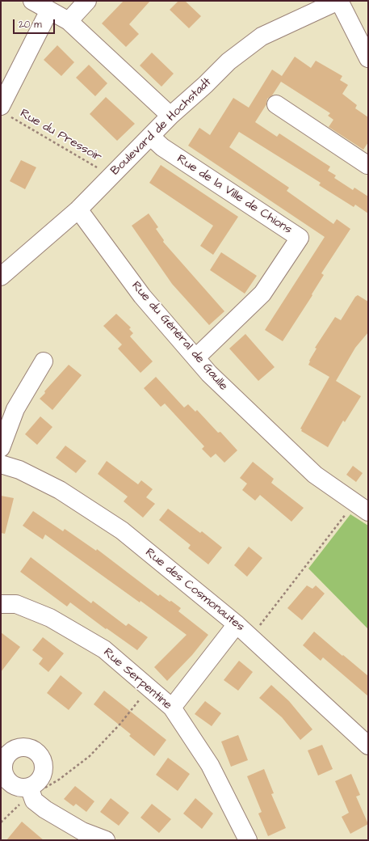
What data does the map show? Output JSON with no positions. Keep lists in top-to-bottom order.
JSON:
{
  "streets": {
    "street": [
      "Boulevard de Hochstadt",
      "Rue de la Ville de Chions",
      "Rue du Général de Gaulle",
      "Rue des Cosmonautes",
      "Rue Serpentine"
    ],
    "path": ["Rue du Pressoir"]
  },
  "crossings": [
    ["Boulevard de Hochstadt", "Rue du Pressoir"],
    ["Boulevard de Hochstadt", "Rue de la Ville de Chions"],
    ["Boulevard de Hochstadt", "Rue du Général de Gaulle"],
    ["Rue de la Ville de Chions", "Rue du Général de Gaulle"]
  ],
  "scale_bar": "20 m"
}
